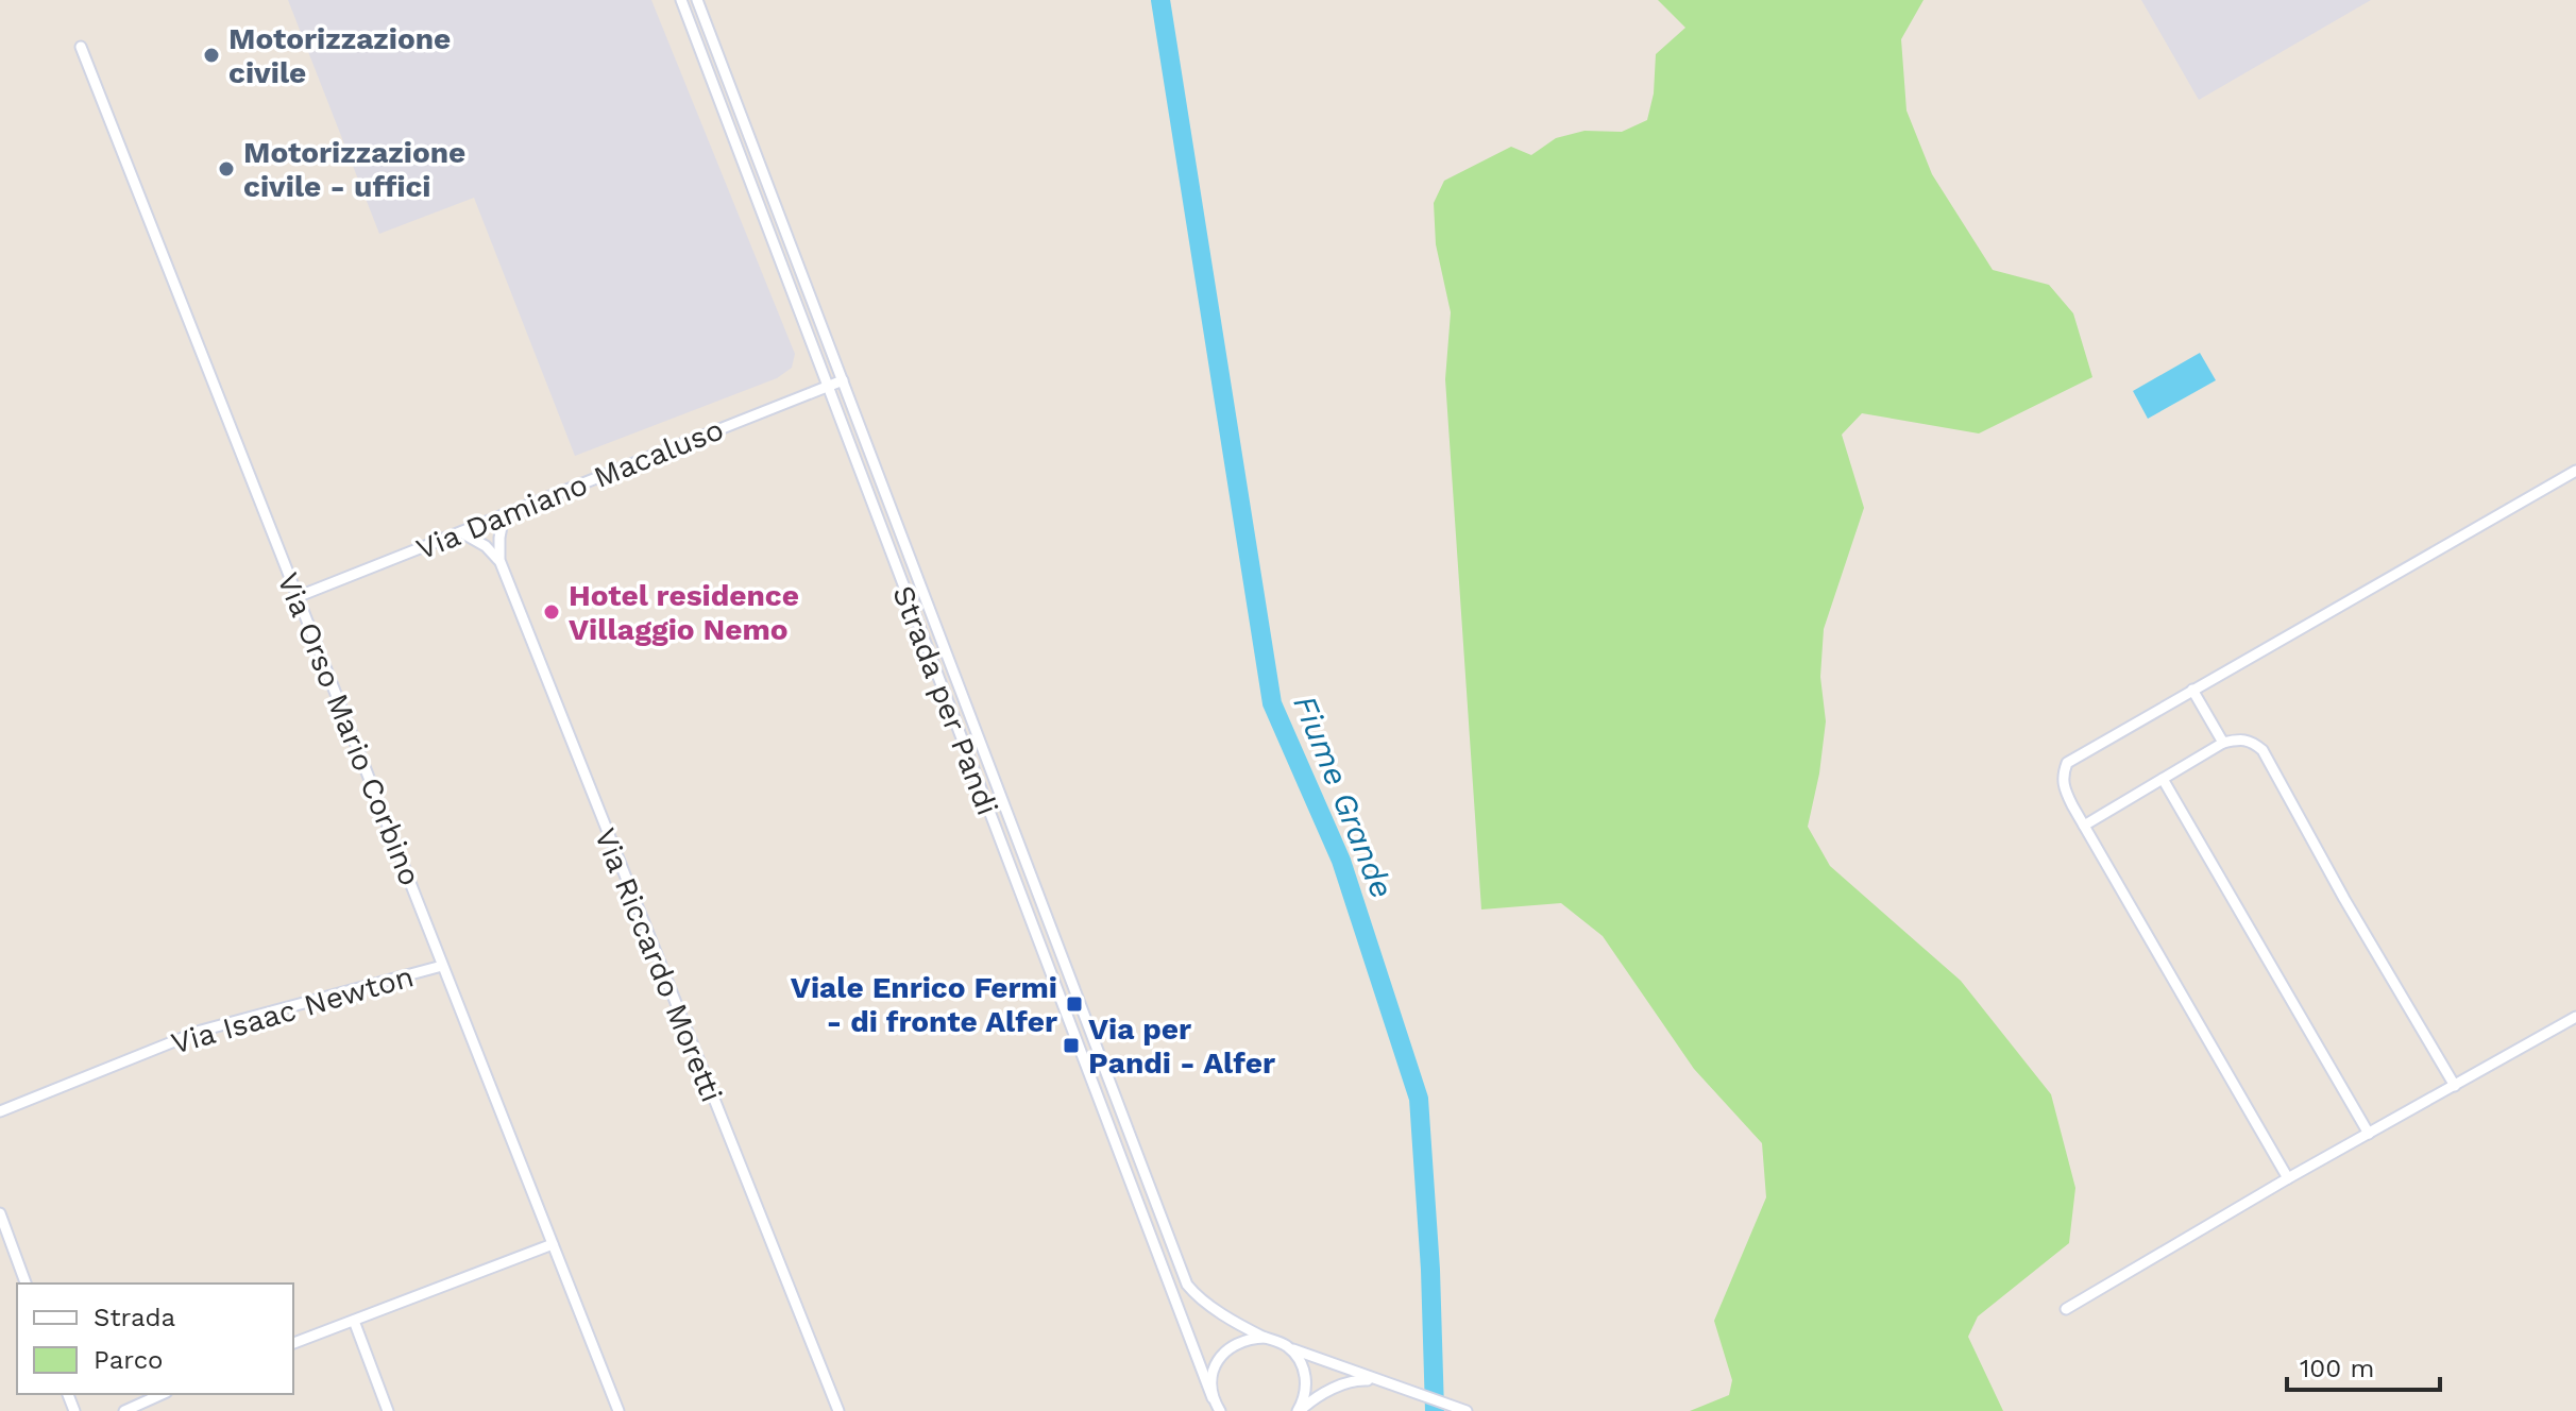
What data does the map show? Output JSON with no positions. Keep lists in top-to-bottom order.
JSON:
{
  "streets": {
    "street": [
      "Via Damiano Macaluso",
      "Strada per Pandi",
      "Via Orso Mario Corbino",
      "Via Riccardo Moretti",
      "Via Isaac Newton"
    ]
  },
  "crossings": [
    ["Via Damiano Macaluso", "Strada per Pandi"],
    ["Via Damiano Macaluso", "Via Orso Mario Corbino"],
    ["Via Damiano Macaluso", "Via Riccardo Moretti"],
    ["Via Orso Mario Corbino", "Via Isaac Newton"]
  ],
  "water": ["Fiume Grande"],
  "places": {
    "other": ["Motorizzazione civile", "Motorizzazione civile - uffici", "Hotel residence Villaggio Nemo"],
    "transit": ["Viale Enrico Fermi - di fronte Alfer", "Via per Pandi - Alfer"]
  },
  "legend": ["Strada", "Parco"],
  "scale_bar": "100 m"
}
